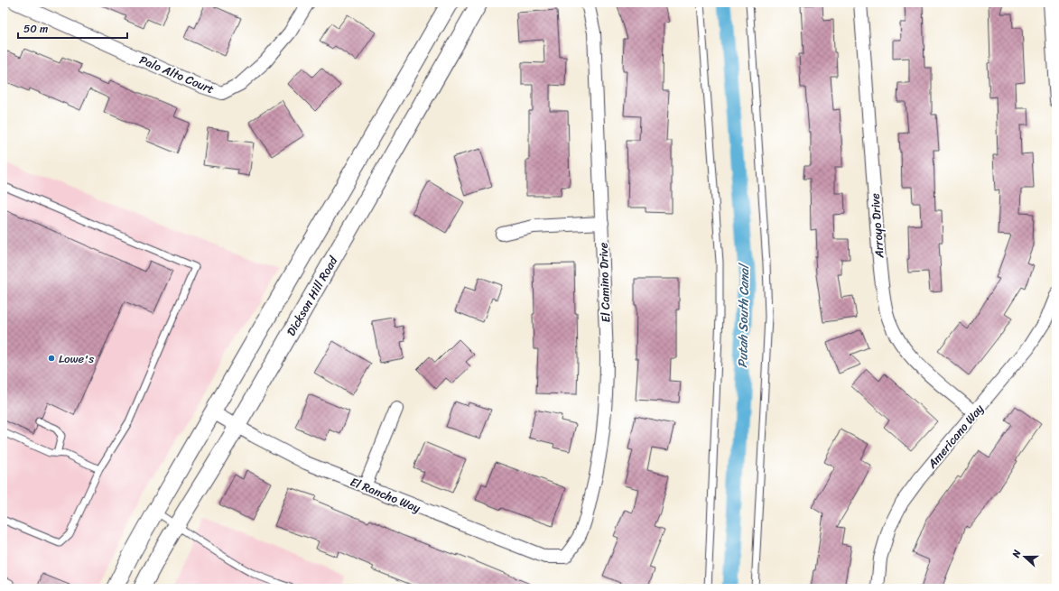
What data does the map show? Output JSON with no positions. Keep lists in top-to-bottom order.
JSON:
{
  "streets": {
    "street": [
      "Palo Alto Court",
      "Arroyo Drive",
      "El Camino Drive",
      "Dickson Hill Road",
      "Americano Way",
      "El Rancho Way"
    ]
  },
  "crossings": [
    ["Arroyo Drive", "Americano Way"],
    ["El Camino Drive", "El Rancho Way"],
    ["Dickson Hill Road", "El Rancho Way"]
  ],
  "water": ["Putah South Canal"],
  "places": ["Lowe's"],
  "scale_bar": "50 m",
  "north": "left"
}
